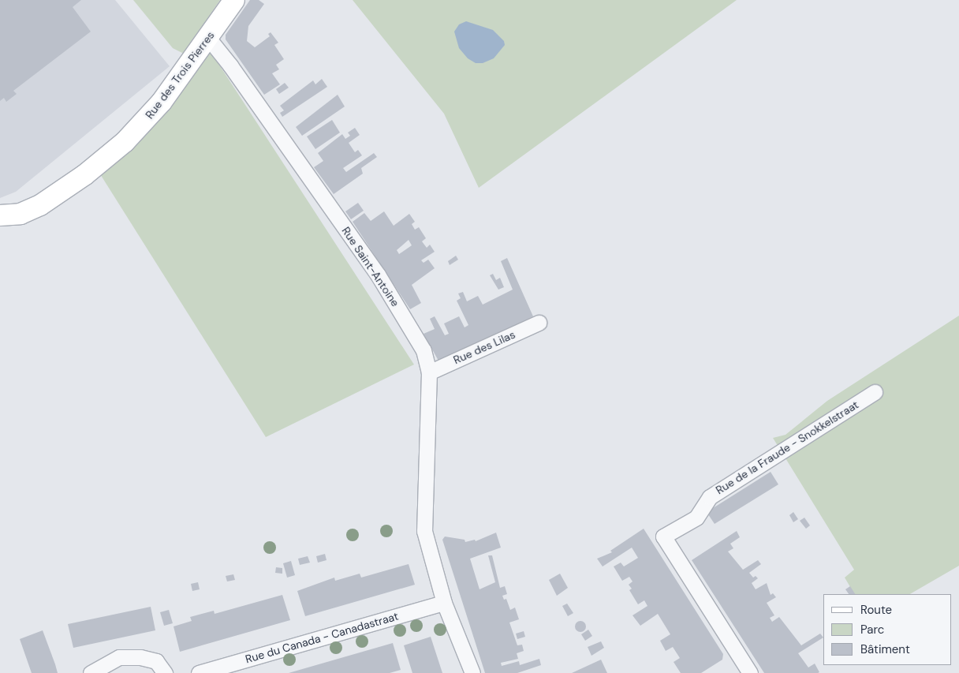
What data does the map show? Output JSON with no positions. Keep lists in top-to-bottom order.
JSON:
{
  "streets": {
    "street": [
      "Rue des Trois Pierres",
      "Rue Saint-Antoine",
      "Rue des Lilas",
      "Rue de la Fraude - Snokkelstraat",
      "Rue du Canada - Canadastraat"
    ]
  },
  "crossings": [
    ["Rue des Trois Pierres", "Rue Saint-Antoine"],
    ["Rue Saint-Antoine", "Rue des Lilas"],
    ["Rue Saint-Antoine", "Rue du Canada - Canadastraat"]
  ],
  "legend": ["Route", "Parc", "Bâtiment"]
}
